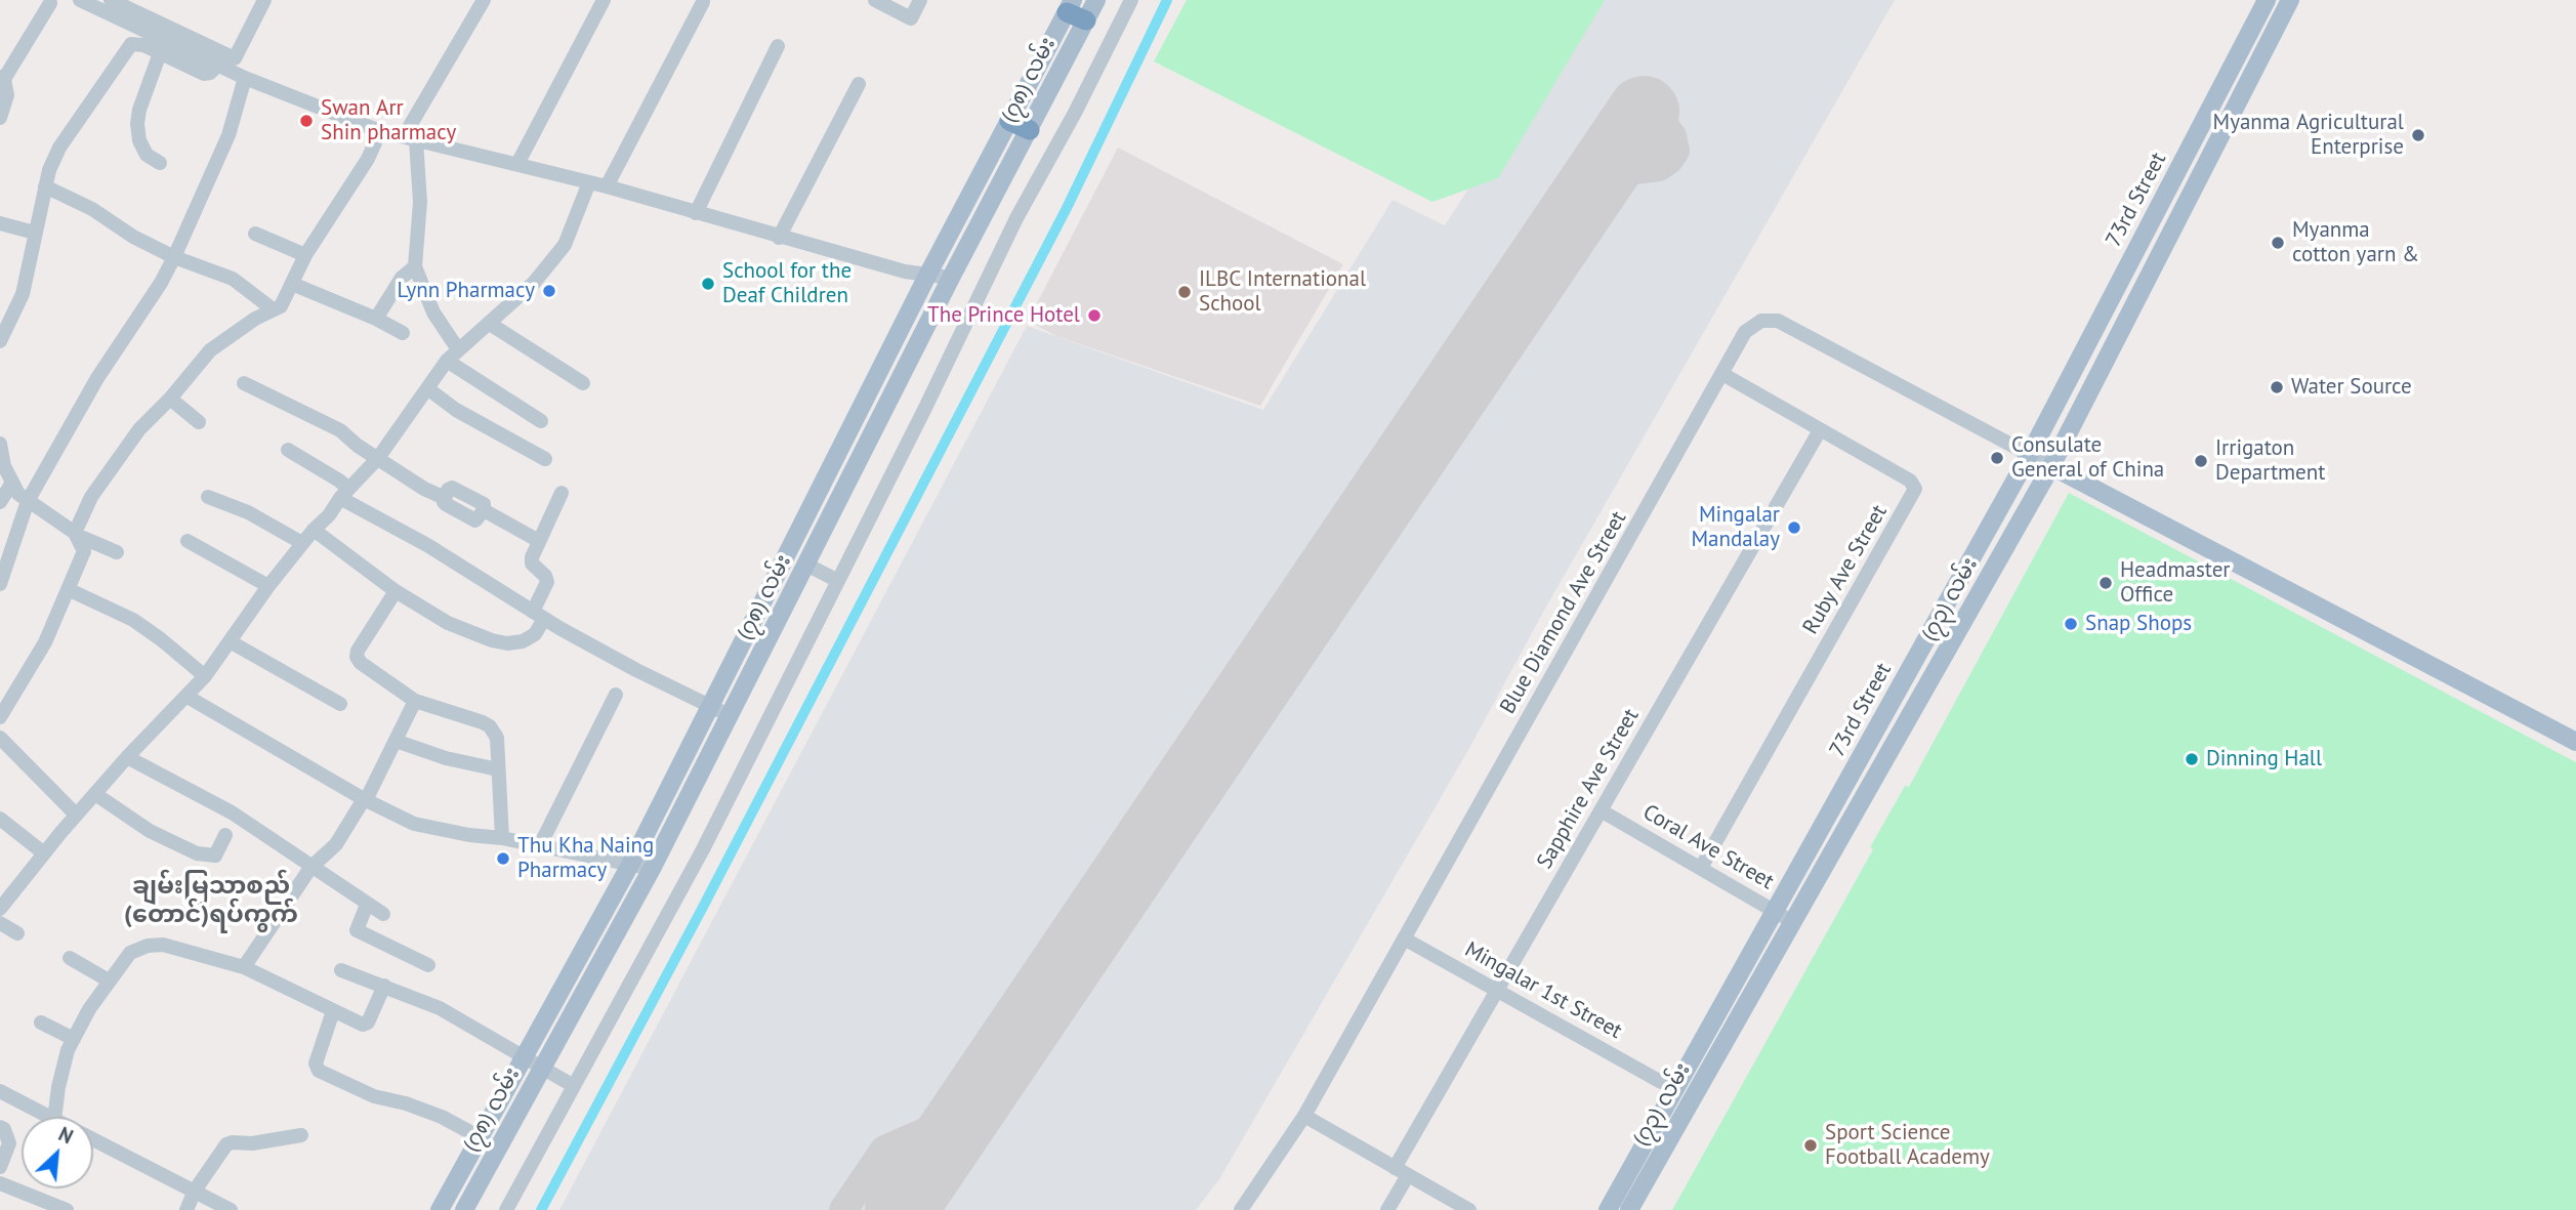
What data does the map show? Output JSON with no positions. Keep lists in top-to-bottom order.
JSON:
{
  "streets": {
    "main road": ["(၇၈) လမ်း", "73rd Street", "(၇၃) လမ်း"],
    "street": [
      "Ruby Ave Street",
      "Blue Diamond Ave Street",
      "Sapphire Ave Street",
      "Coral Ave Street",
      "Mingalar 1st Street"
    ]
  },
  "crossings": [
    ["73rd Street", "Blue Diamond Ave Street"],
    ["73rd Street", "Coral Ave Street"],
    ["Ruby Ave Street", "Blue Diamond Ave Street"],
    ["Ruby Ave Street", "Sapphire Ave Street"],
    ["Ruby Ave Street", "Coral Ave Street"],
    ["(၇၃) လမ်း", "Blue Diamond Ave Street"],
    ["(၇၃) လမ်း", "Coral Ave Street"],
    ["Blue Diamond Ave Street", "Mingalar 1st Street"],
    ["Sapphire Ave Street", "Coral Ave Street"],
    ["Sapphire Ave Street", "Mingalar 1st Street"]
  ],
  "districts": ["ချမ်းမြသာစည် (တောင်)ရပ်ကွက်"],
  "places": [
    "Swan Arr Shin pharmacy",
    "Myanma Agricultural Enterprise",
    "Myanma cotton yarn &",
    "School for the Deaf Children",
    "Lynn Pharmacy",
    "ILBC International School",
    "The Prince Hotel",
    "Water Source",
    "Consulate General of China",
    "Irrigaton Department",
    "Mingalar Mandalay",
    "Headmaster Office",
    "Snap Shops",
    "Dinning Hall",
    "Thu Kha Naing Pharmacy",
    "Sport Science Football Academy"
  ],
  "north": "top right"
}
